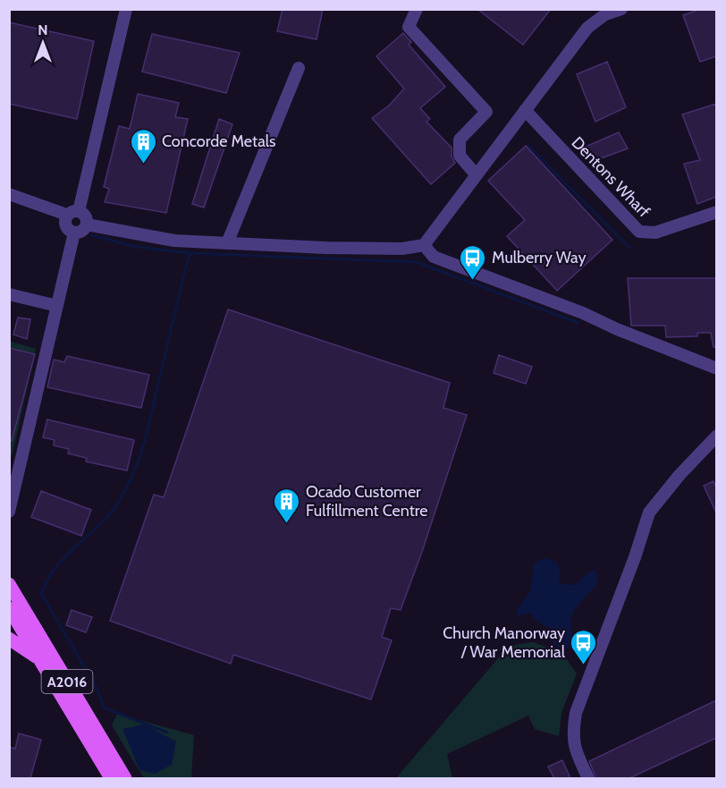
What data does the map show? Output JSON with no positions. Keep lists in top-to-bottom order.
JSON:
{
  "streets": {
    "main road": ["A2016"],
    "street": ["Dentons Wharf"]
  },
  "places": {
    "building": ["Concorde Metals", "Ocado Customer Fulfillment Centre"],
    "bus stop": ["Mulberry Way", "Church Manorway / War Memorial"]
  },
  "north": "top"
}
